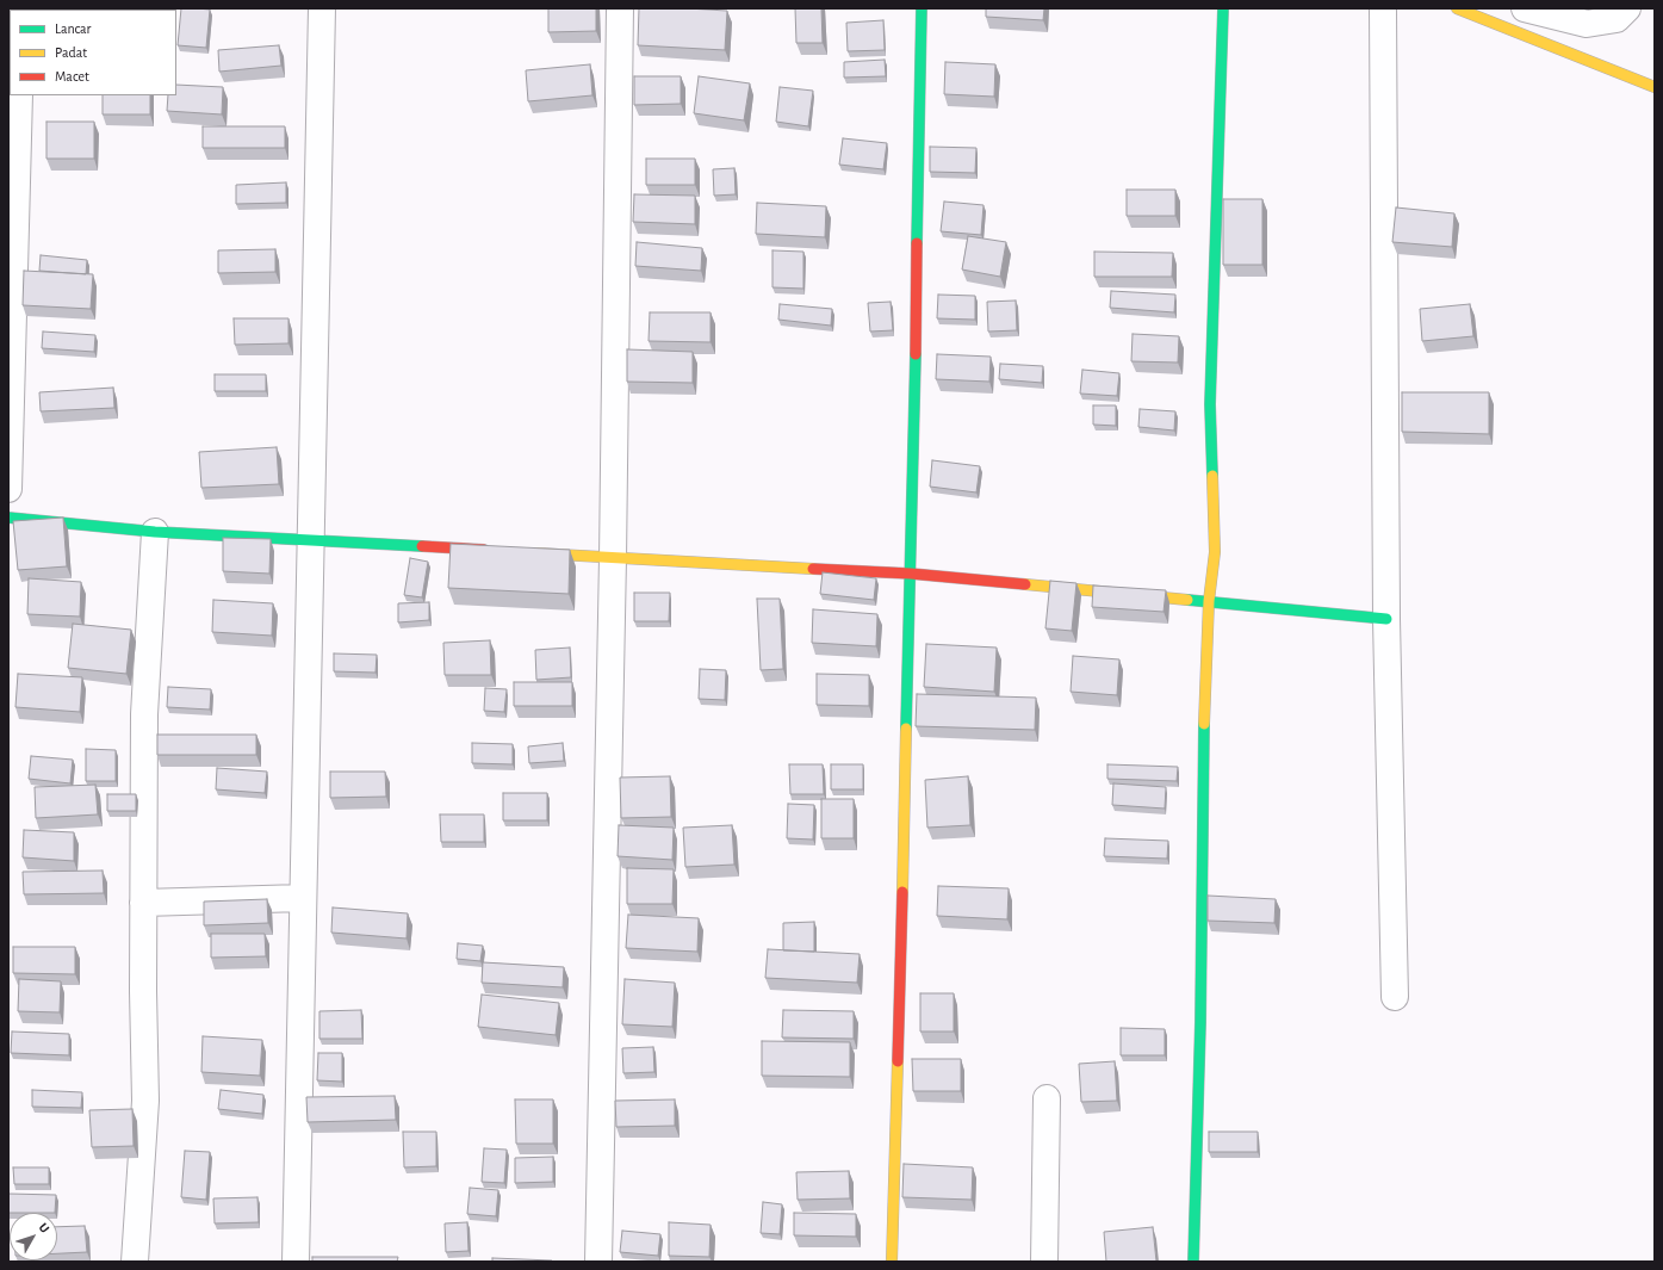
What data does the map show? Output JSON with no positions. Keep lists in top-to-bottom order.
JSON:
{
  "legend": ["Lancar", "Padat", "Macet"],
  "north": "top right"
}
